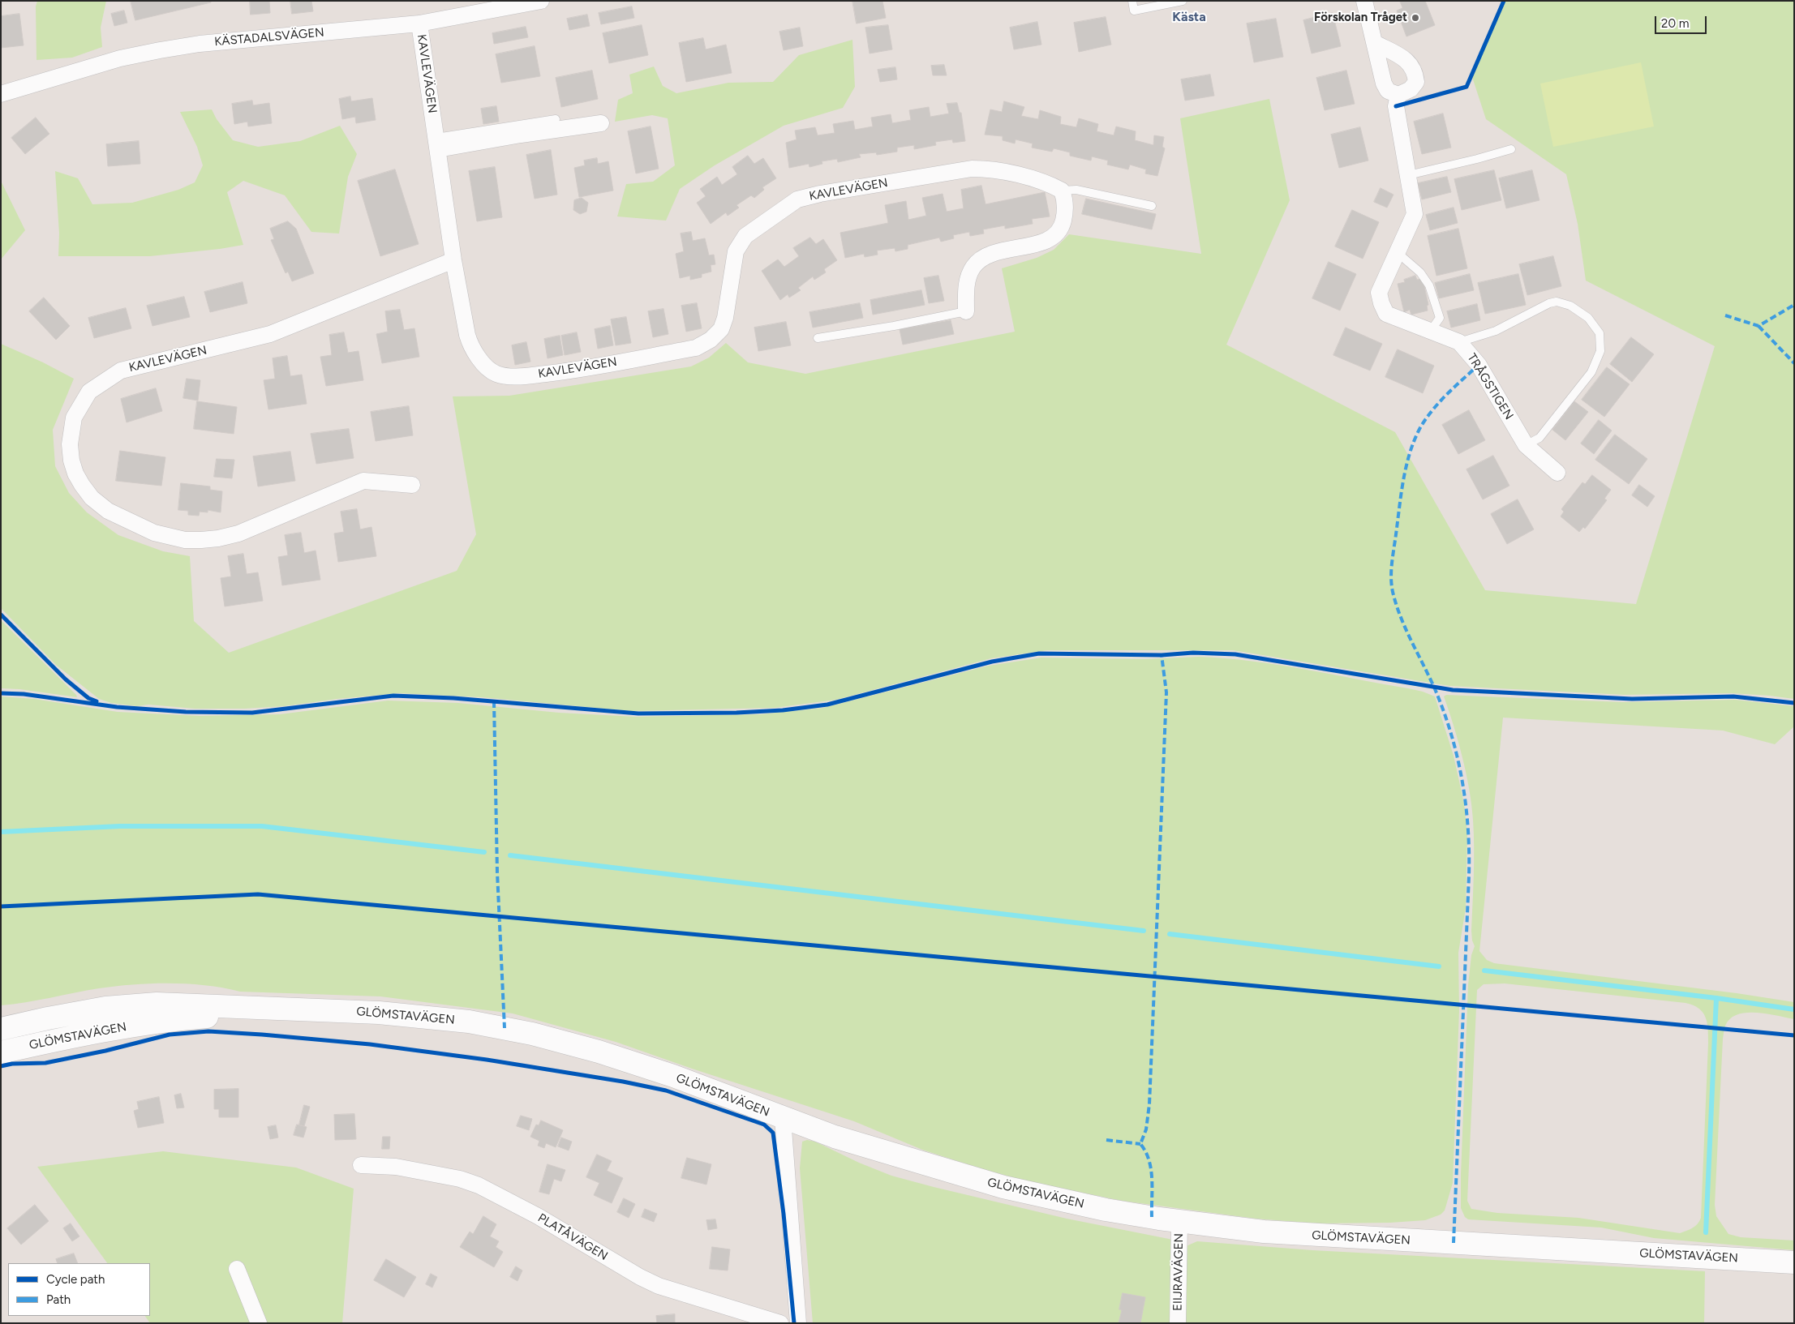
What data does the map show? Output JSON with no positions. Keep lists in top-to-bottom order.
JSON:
{
  "streets": {
    "main road": ["GLÖMSTAVÄGEN"],
    "street": [
      "KÄSTADALSVÄGEN",
      "KAVLEVÄGEN",
      "TRÅGSTIGEN",
      "PLATÅVÄGEN",
      "EIIJRAVÄGEN"
    ]
  },
  "crossings": [
    ["KÄSTADALSVÄGEN", "KAVLEVÄGEN"],
    ["GLÖMSTAVÄGEN", "EIIJRAVÄGEN"]
  ],
  "districts": ["Kästa"],
  "places": ["Förskolan Tråget"],
  "legend": ["Cycle path", "Path"],
  "scale_bar": "20 m"
}
